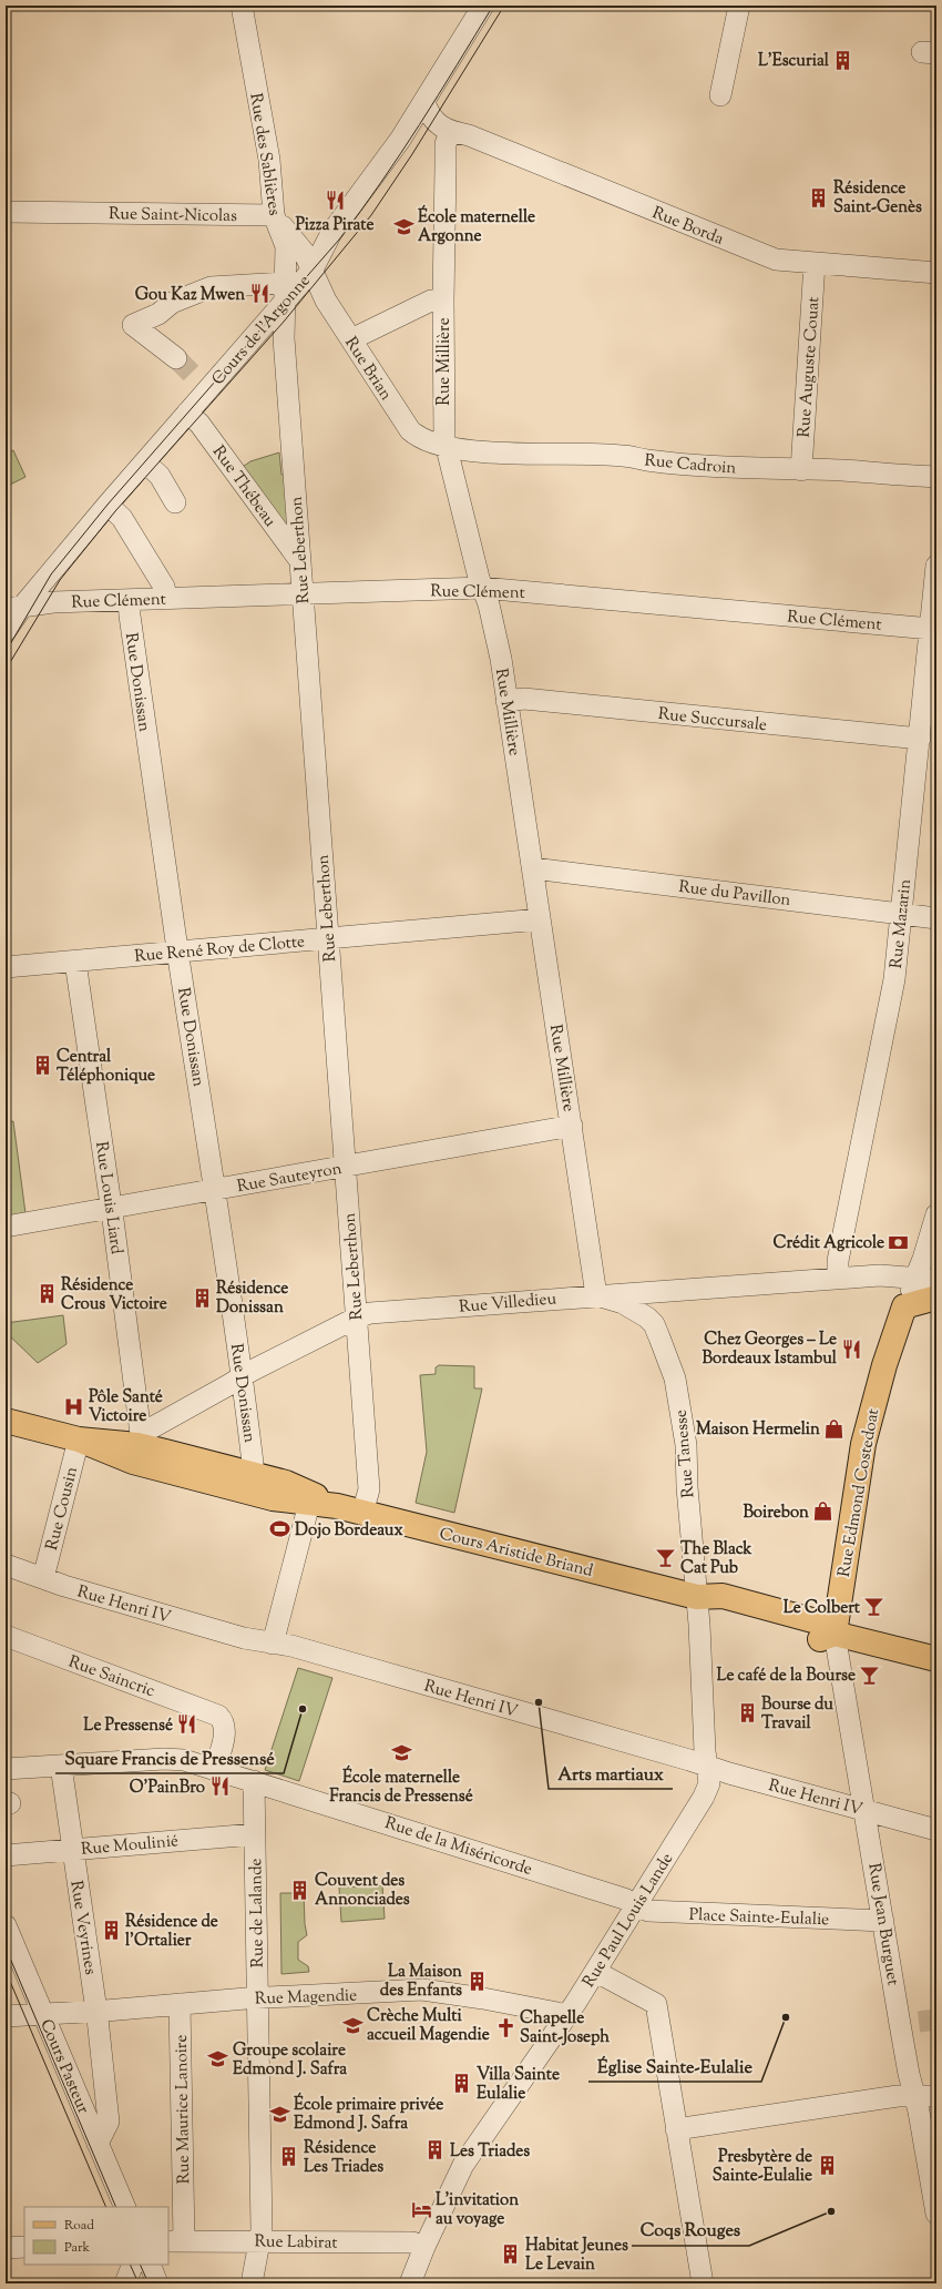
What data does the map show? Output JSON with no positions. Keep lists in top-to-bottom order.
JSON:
{
  "streets": {
    "main road": ["Rue Edmond Costedoat", "Cours Aristide Briand"],
    "street": [
      "Rue des Sablières",
      "Rue Saint-Nicolas",
      "Rue Borda",
      "Cours de l'Argonne",
      "Rue Millière",
      "Rue Auguste Couat",
      "Rue Brian",
      "Rue Cadroin",
      "Rue Thébeau",
      "Rue Leberthon",
      "Rue Clément",
      "Rue Donissan",
      "Rue Succursale",
      "Rue du Pavillon",
      "Rue Mazarin",
      "Rue René Roy de Clotte",
      "Rue Sauteyron",
      "Rue Louis Liard",
      "Rue Villedieu",
      "Rue Tanesse",
      "Rue Cousin",
      "Rue Henri IV",
      "Rue Saincric",
      "Rue Moulinié",
      "Rue de la Miséricorde",
      "Rue de Lalande",
      "Place Sainte-Eulalie",
      "Rue Paul Louis Lande",
      "Rue Jean Burguet",
      "Rue Veyrines",
      "Rue Magendie",
      "Cours Pasteur",
      "Rue Maurice Lanoire",
      "Rue Labirat"
    ]
  },
  "crossings": [
    ["Rue des Sablières", "Rue Saint-Nicolas"],
    ["Rue des Sablières", "Cours de l'Argonne"],
    ["Rue des Sablières", "Rue Leberthon"],
    ["Rue Borda", "Rue Millière"],
    ["Rue Borda", "Rue Auguste Couat"],
    ["Cours de l'Argonne", "Rue Brian"],
    ["Cours de l'Argonne", "Rue Thébeau"],
    ["Cours de l'Argonne", "Rue Leberthon"],
    ["Cours de l'Argonne", "Rue Clément"],
    ["Rue Millière", "Rue Brian"],
    ["Rue Millière", "Rue Cadroin"],
    ["Rue Millière", "Rue Clément"],
    ["Rue Millière", "Rue Succursale"],
    ["Rue Millière", "Rue du Pavillon"],
    ["Rue Millière", "Rue René Roy de Clotte"],
    ["Rue Millière", "Rue Sauteyron"],
    ["Rue Millière", "Rue Villedieu"],
    ["Rue Millière", "Rue Tanesse"],
    ["Rue Auguste Couat", "Rue Cadroin"],
    ["Rue Brian", "Rue Cadroin"],
    ["Rue Thébeau", "Rue Leberthon"],
    ["Rue Leberthon", "Rue Clément"],
    ["Rue Leberthon", "Rue René Roy de Clotte"],
    ["Rue Leberthon", "Rue Sauteyron"],
    ["Rue Leberthon", "Rue Villedieu"],
    ["Rue Leberthon", "Cours Aristide Briand"],
    ["Rue Clément", "Rue Donissan"],
    ["Rue Clément", "Rue Mazarin"],
    ["Rue Donissan", "Rue René Roy de Clotte"],
    ["Rue Donissan", "Rue Sauteyron"],
    ["Rue Donissan", "Rue Villedieu"],
    ["Rue Donissan", "Cours Aristide Briand"],
    ["Rue Succursale", "Rue Mazarin"],
    ["Rue du Pavillon", "Rue Mazarin"],
    ["Rue Mazarin", "Rue Villedieu"],
    ["Rue René Roy de Clotte", "Rue Louis Liard"],
    ["Rue Sauteyron", "Rue Louis Liard"],
    ["Rue Louis Liard", "Rue Villedieu"],
    ["Rue Louis Liard", "Cours Aristide Briand"],
    ["Rue Villedieu", "Rue Tanesse"],
    ["Rue Villedieu", "Rue Edmond Costedoat"],
    ["Rue Villedieu", "Cours Aristide Briand"],
    ["Rue Tanesse", "Cours Aristide Briand"],
    ["Rue Tanesse", "Rue Paul Louis Lande"],
    ["Rue Edmond Costedoat", "Cours Aristide Briand"],
    ["Rue Edmond Costedoat", "Rue Jean Burguet"],
    ["Rue Cousin", "Cours Aristide Briand"],
    ["Rue Cousin", "Rue Henri IV"],
    ["Cours Aristide Briand", "Rue Paul Louis Lande"],
    ["Cours Aristide Briand", "Rue Jean Burguet"],
    ["Rue Henri IV", "Rue Paul Louis Lande"],
    ["Rue Henri IV", "Rue Jean Burguet"],
    ["Rue Saincric", "Rue de la Miséricorde"],
    ["Rue Moulinié", "Rue de Lalande"],
    ["Rue Moulinié", "Rue Veyrines"],
    ["Rue de la Miséricorde", "Rue de Lalande"],
    ["Rue de la Miséricorde", "Place Sainte-Eulalie"],
    ["Rue de la Miséricorde", "Rue Paul Louis Lande"],
    ["Rue de la Miséricorde", "Rue Veyrines"],
    ["Rue de Lalande", "Rue Magendie"],
    ["Rue de Lalande", "Rue Labirat"],
    ["Place Sainte-Eulalie", "Rue Paul Louis Lande"],
    ["Place Sainte-Eulalie", "Rue Jean Burguet"],
    ["Rue Paul Louis Lande", "Rue Magendie"],
    ["Rue Paul Louis Lande", "Rue Labirat"],
    ["Rue Veyrines", "Rue Magendie"],
    ["Rue Veyrines", "Cours Pasteur"],
    ["Rue Magendie", "Cours Pasteur"],
    ["Rue Magendie", "Rue Maurice Lanoire"],
    ["Rue Maurice Lanoire", "Rue Labirat"]
  ],
  "places": {
    "building": [
      "L'Escurial",
      "Résidence Saint-Genès",
      "Central Téléphonique",
      "Résidence Crous Victoire",
      "Résidence Donissan",
      "Bourse du Travail",
      "Couvent des Annonciades",
      "Résidence de l'Ortalier",
      "La Maison des Enfants",
      "Villa Sainte Eulalie",
      "Les Triades",
      "Résidence Les Triades",
      "Presbytère de Sainte-Eulalie",
      "Habitat Jeunes Le Levain"
    ],
    "restaurant": [
      "Pizza Pirate",
      "Gou Kaz Mwen",
      "Chez Georges – Le Bordeaux Istambul",
      "Le Pressensé",
      "O'PainBro"
    ],
    "school or university": [
      "École maternelle Argonne",
      "École maternelle Francis de Pressensé",
      "Crèche Multi accueil Magendie",
      "Groupe scolaire Edmond J. Safra",
      "École primaire privée Edmond J. Safra"
    ],
    "bank": ["Crédit Agricole"],
    "hospital": ["Pôle Santé Victoire"],
    "shop": ["Maison Hermelin", "Boirebon"],
    "sports": ["Dojo Bordeaux"],
    "bar": ["The Black Cat Pub", "Le Colbert", "Le café de la Bourse"],
    "other": [
      "Arts martiaux",
      "Square Francis de Pressensé",
      "Église Sainte-Eulalie",
      "Coqs Rouges"
    ],
    "church": ["Chapelle Saint-Joseph"],
    "hotel": ["L'invitation au voyage"]
  },
  "legend": ["Road", "Park"]
}
